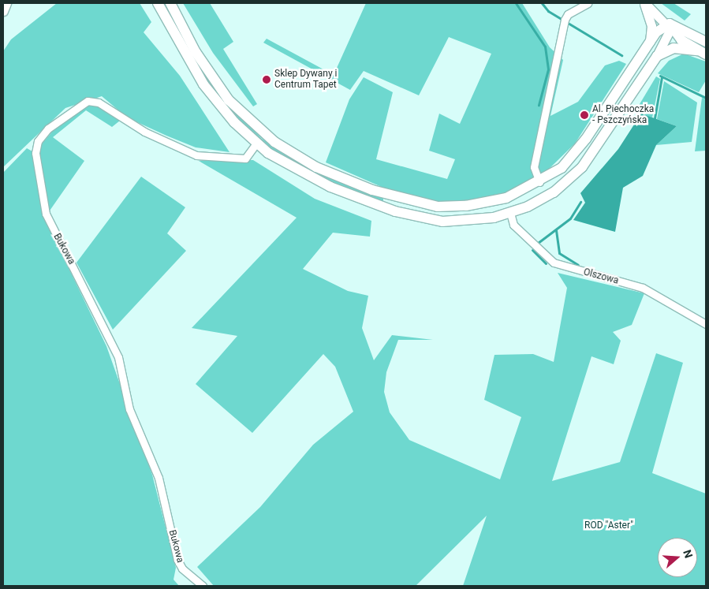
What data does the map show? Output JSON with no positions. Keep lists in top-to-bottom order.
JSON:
{
  "streets": {
    "street": ["Bukowa", "Olszowa"]
  },
  "parks": ["ROD \"Aster\""],
  "places": ["Sklep Dywany i Centrum Tapet", "Al. Piechoczka - Pszczyńska"],
  "north": "right"
}
